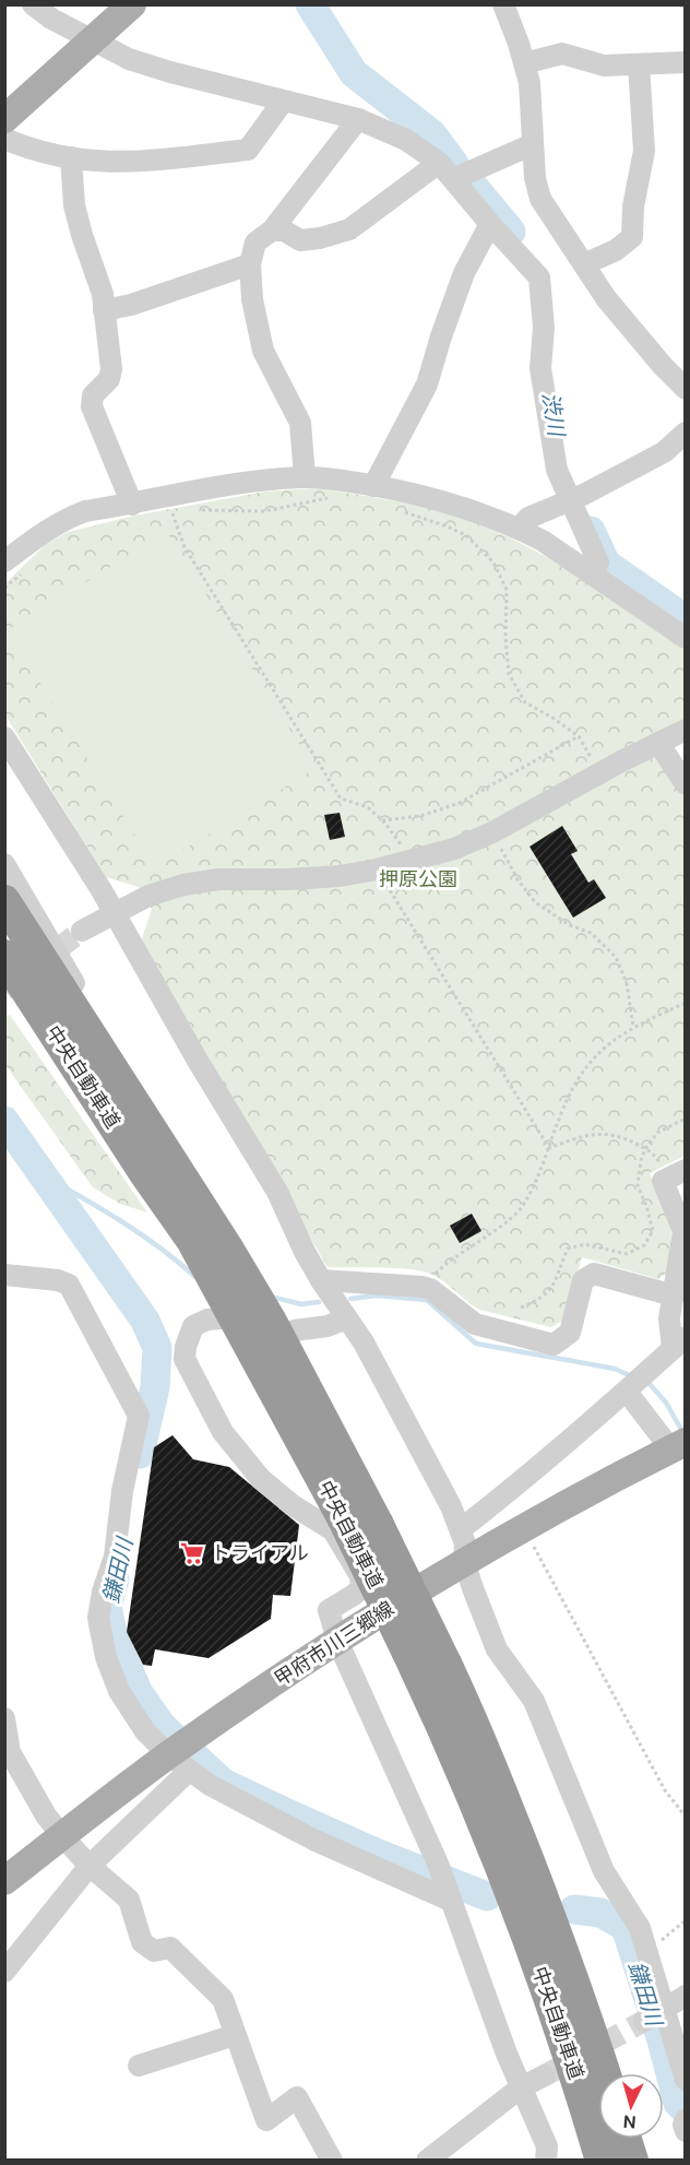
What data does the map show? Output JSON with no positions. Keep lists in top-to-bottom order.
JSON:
{
  "streets": {
    "highway": ["中央自動車道"],
    "main road": ["甲府市川三郷線"]
  },
  "water": ["渋川", "鎌田川"],
  "parks": ["押原公園"],
  "places": {
    "supermarket": ["トライアル"]
  },
  "north": "bottom"
}
